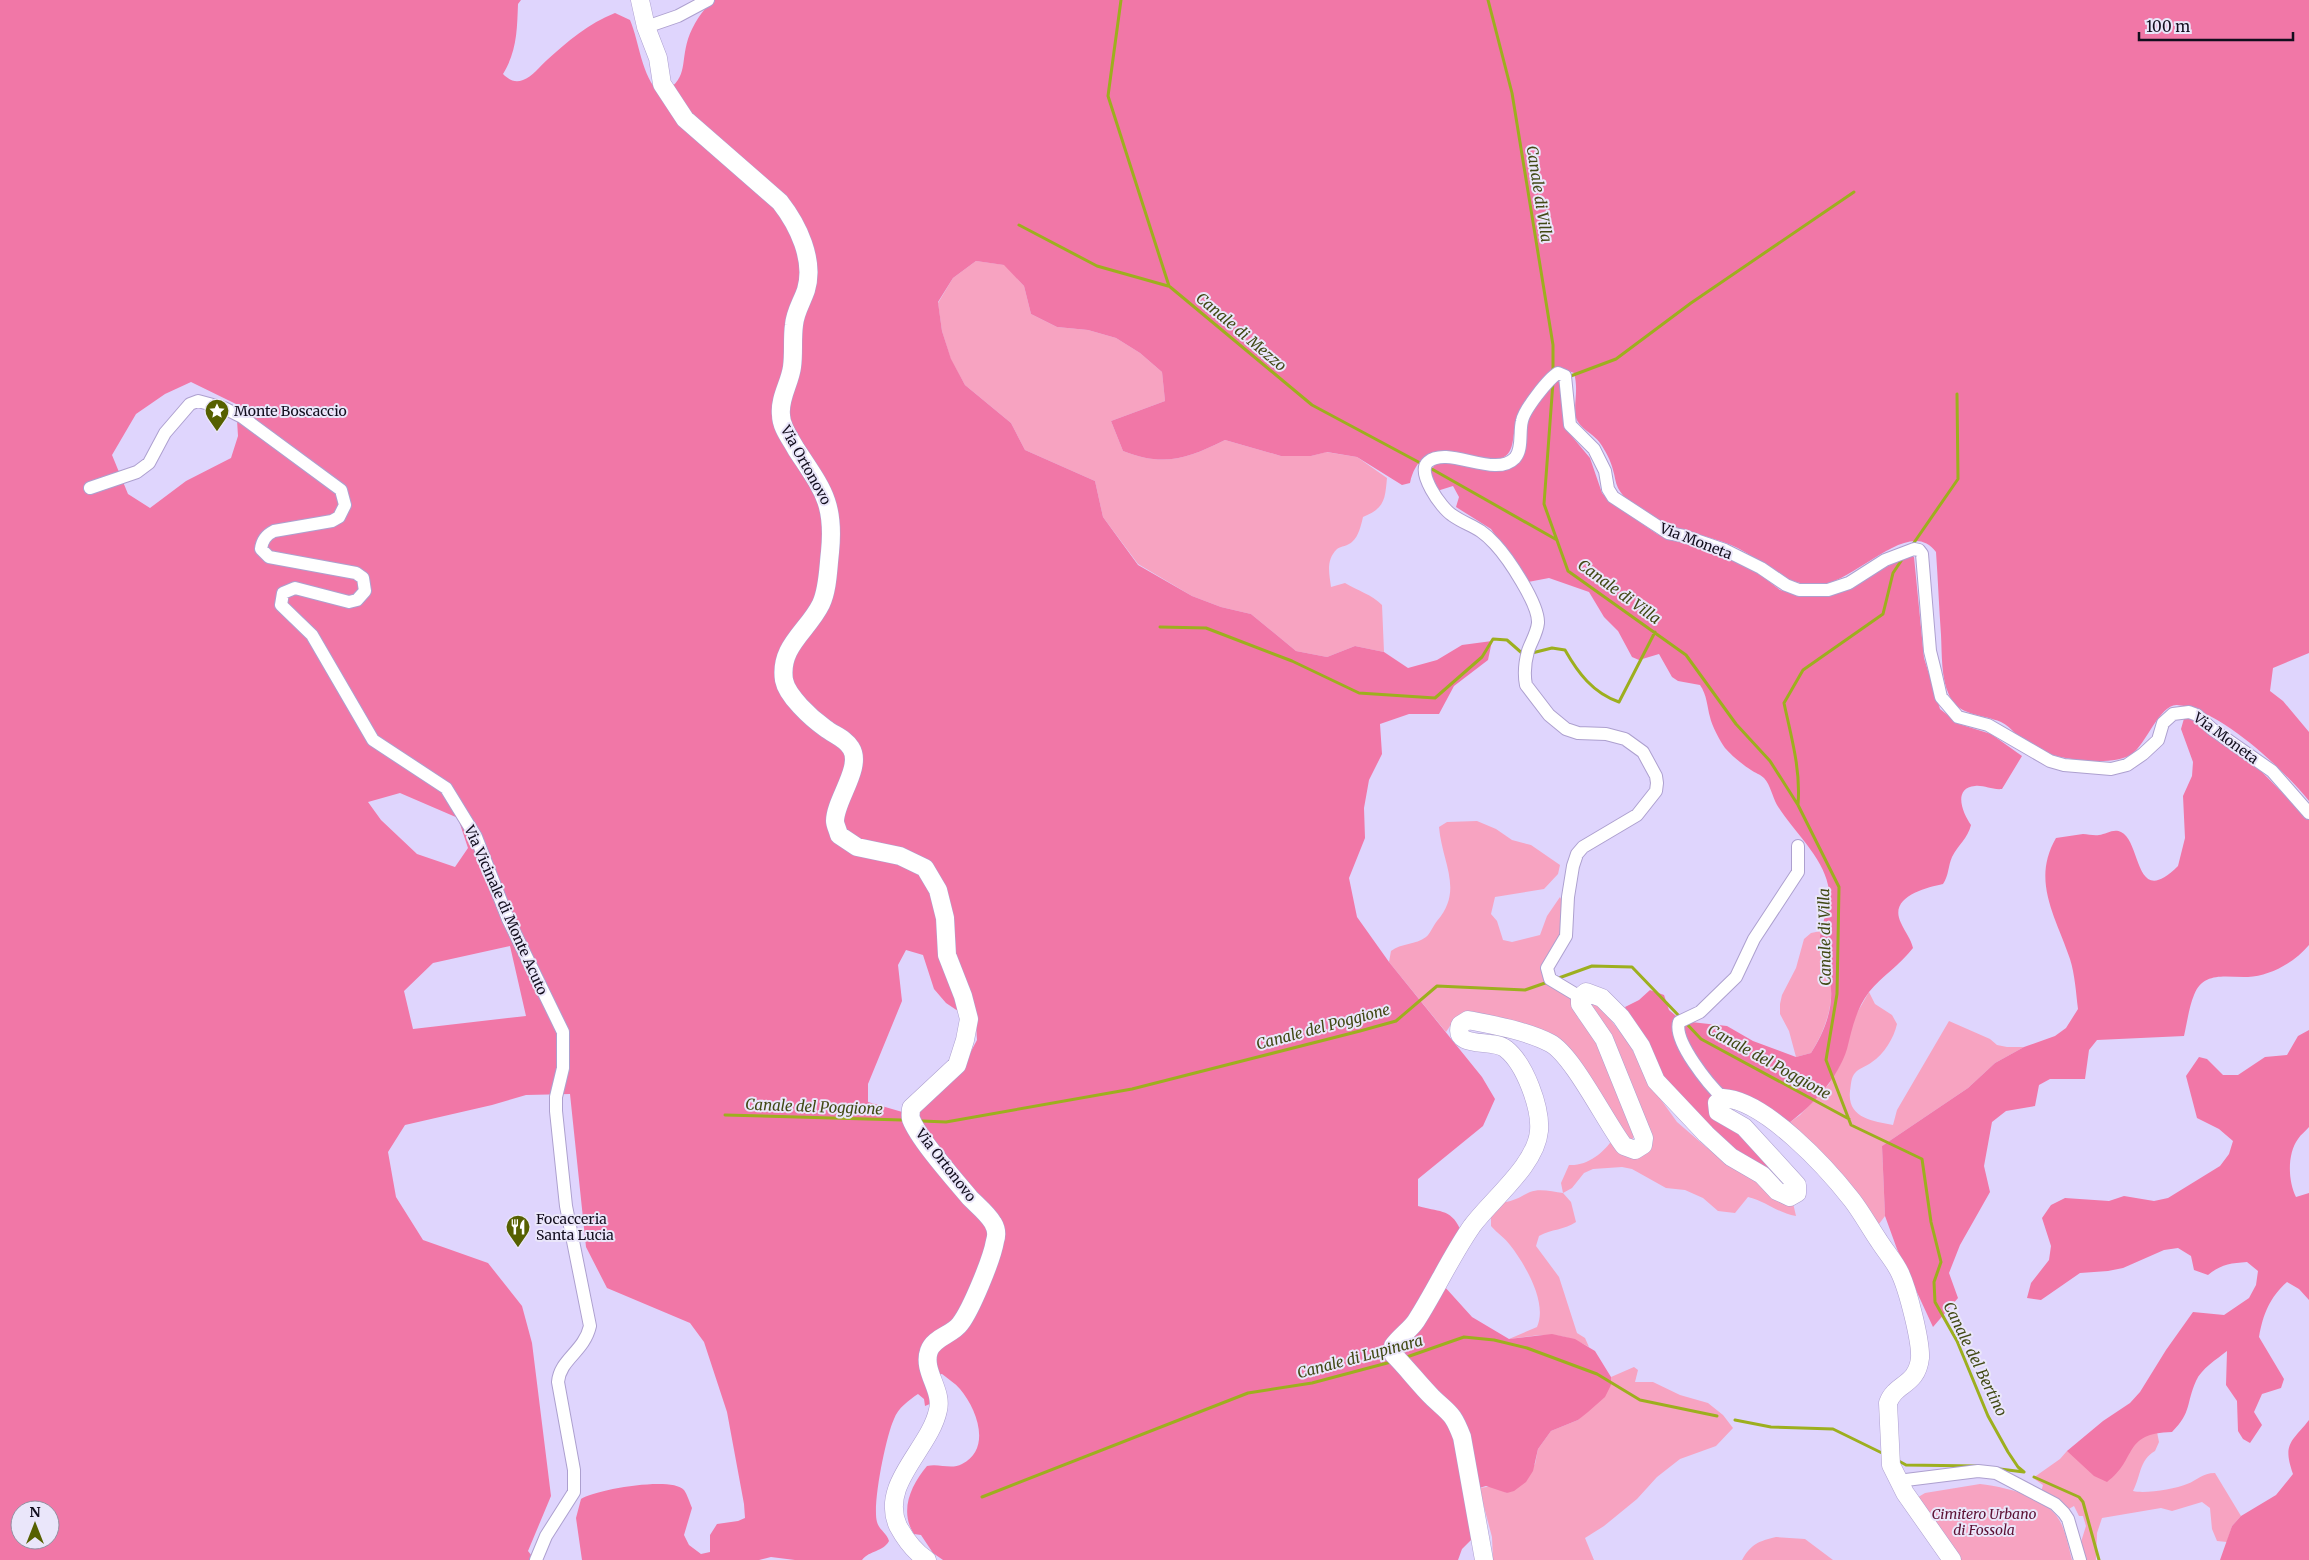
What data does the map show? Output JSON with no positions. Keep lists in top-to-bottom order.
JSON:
{
  "streets": {
    "street": ["Via Ortonovo", "Via Moneta", "Via Vicinale di Monte Acuto"]
  },
  "water": [
    "Canale di Villa",
    "Canale di Mezzo",
    "Canale del Poggione",
    "Canale di Lupinara",
    "Canale del Bertino"
  ],
  "parks": ["Cimitero Urbano di Fossola"],
  "places": {
    "place": ["Monte Boscaccio"],
    "restaurant": ["Focacceria Santa Lucia"]
  },
  "scale_bar": "100 m",
  "north": "top"
}
